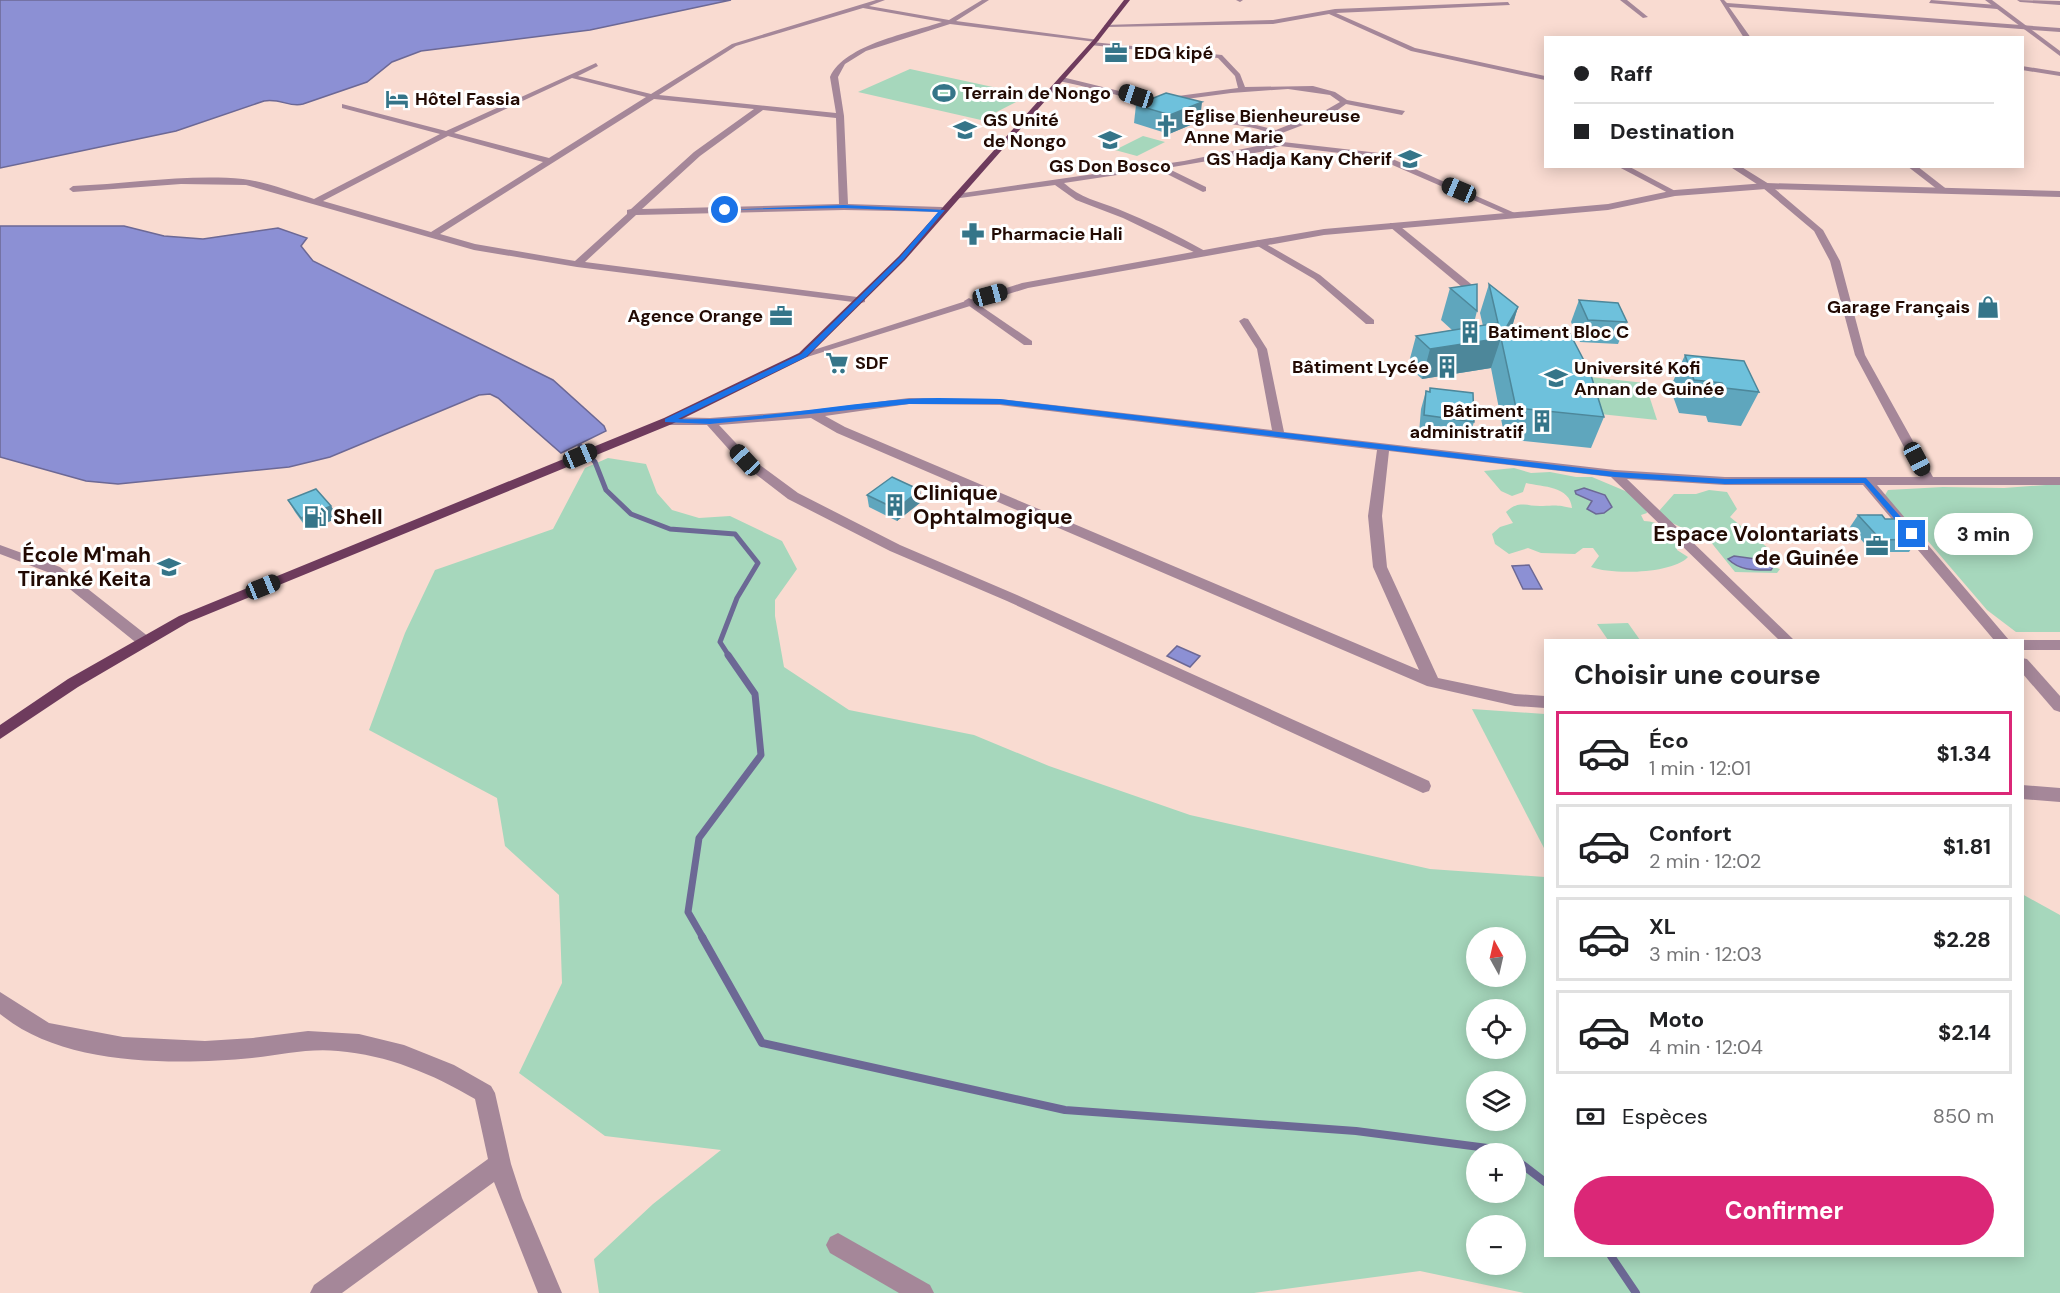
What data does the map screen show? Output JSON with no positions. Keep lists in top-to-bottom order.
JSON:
{
  "places": {
    "office": ["EDG kipé", "Agence Orange", "Espace Volontariats de Guinée"],
    "sports": ["Terrain de Nongo"],
    "hotel": ["Hôtel Fassia"],
    "church": ["Eglise Bienheureuse Anne Marie"],
    "school or university": [
      "GS Unité de Nongo",
      "GS Don Bosco",
      "GS Hadja Kany Cherif",
      "Université Kofi Annan de Guinée",
      "École M'mah Tiranké Keita"
    ],
    "pharmacy": ["Pharmacie Hali"],
    "shop": ["Garage Français"],
    "building": [
      "Batiment Bloc C",
      "Bâtiment Lycée",
      "Bâtiment administratif",
      "Clinique Ophtalmogique"
    ],
    "supermarket": ["SDF"],
    "fuel station": ["Shell"]
  },
  "north": "top",
  "page": {
    "banner": ["Raff", "Destination"],
    "bubble": "3 min",
    "heading": "Choisir une course",
    "list": [
      {
        "name": "Éco",
        "note": "1 min · 12:01",
        "value": "$1.34"
      },
      {
        "name": "Confort",
        "note": "2 min · 12:02",
        "value": "$1.81"
      },
      {
        "name": "XL",
        "note": "3 min · 12:03",
        "value": "$2.28"
      },
      {
        "name": "Moto",
        "note": "4 min · 12:04",
        "value": "$2.14"
      }
    ],
    "map_buttons": ["+", "−"],
    "pay": ["Espèces", "850 m"],
    "buttons": "Confirmer"
  }
}
